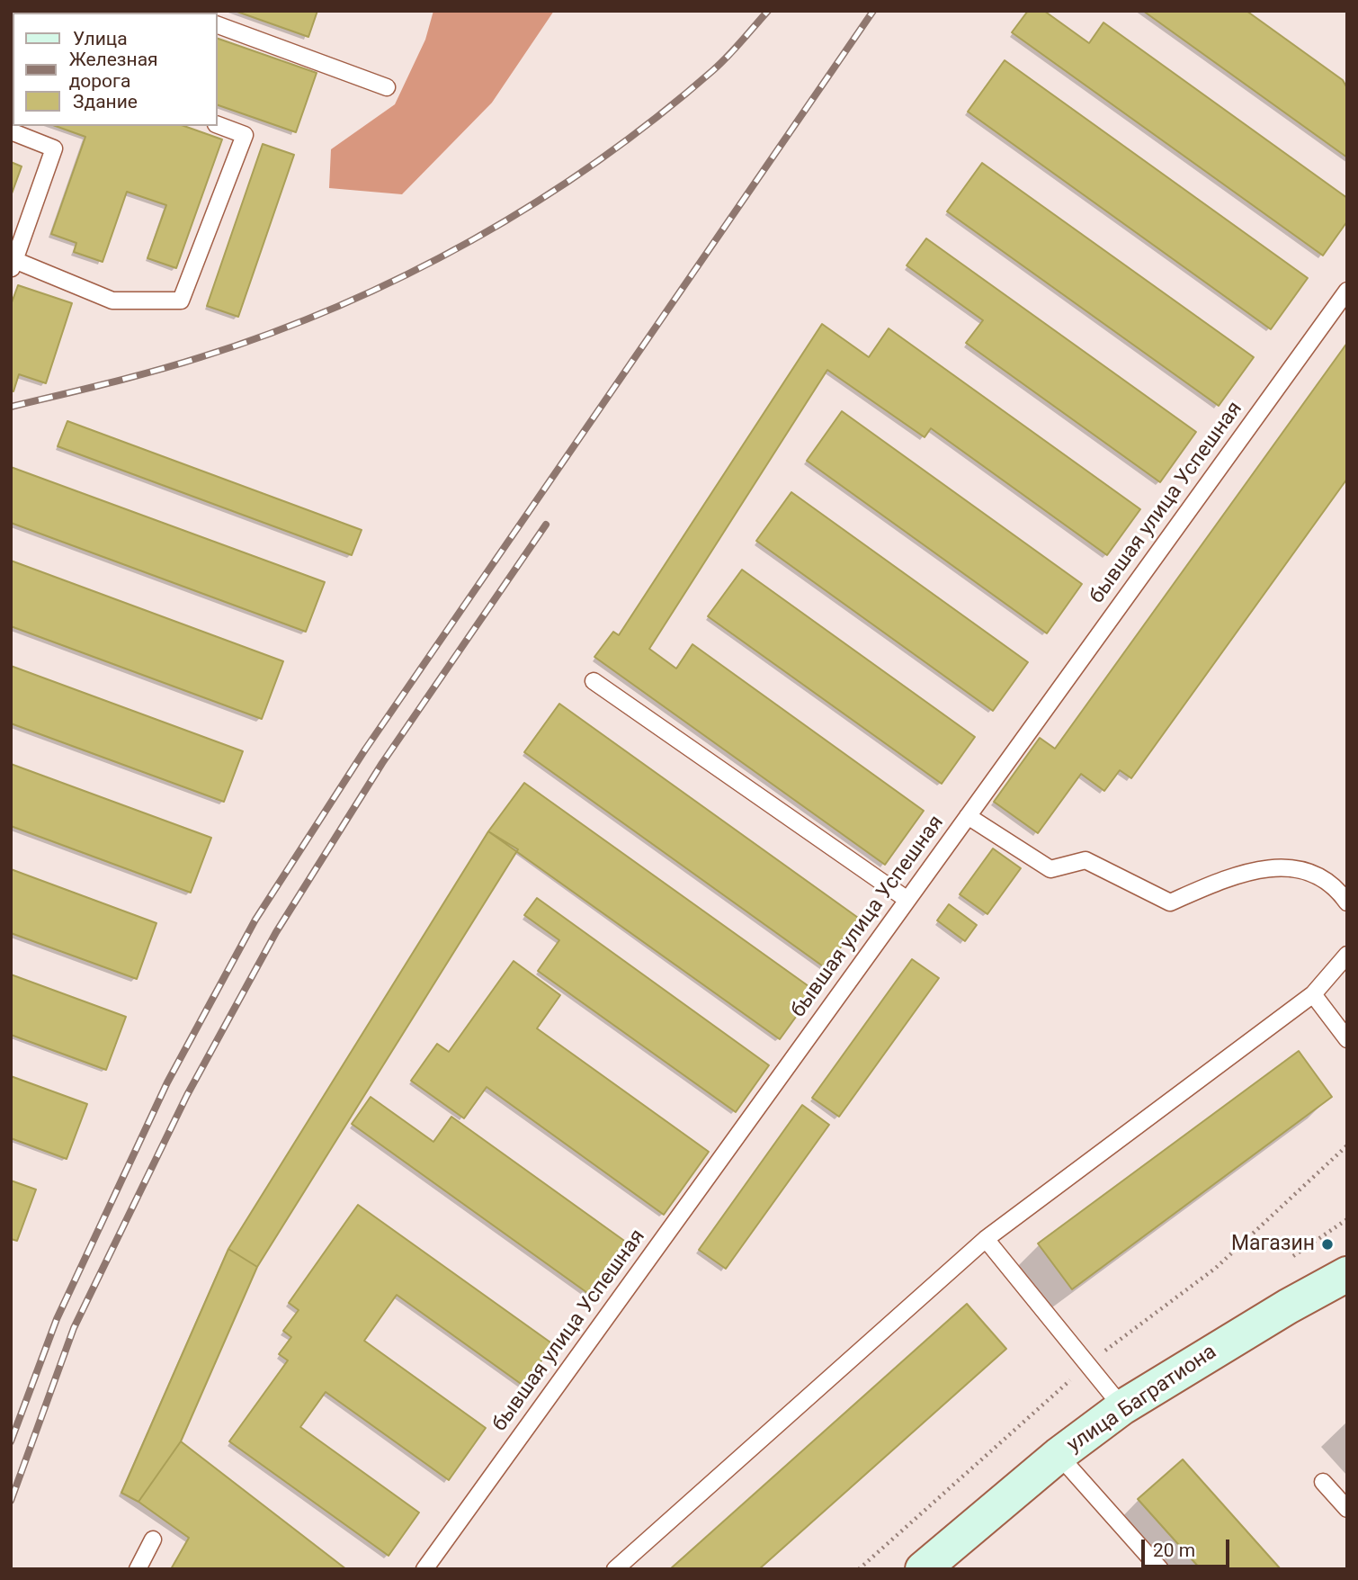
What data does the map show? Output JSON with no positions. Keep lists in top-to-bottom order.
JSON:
{
  "streets": {
    "street": ["улица Багратиона"],
    "lane": ["бывшая улица Успешная"]
  },
  "places": ["Магазин"],
  "legend": ["Улица", "Железная дорога", "Здание"],
  "scale_bar": "20 m"
}
